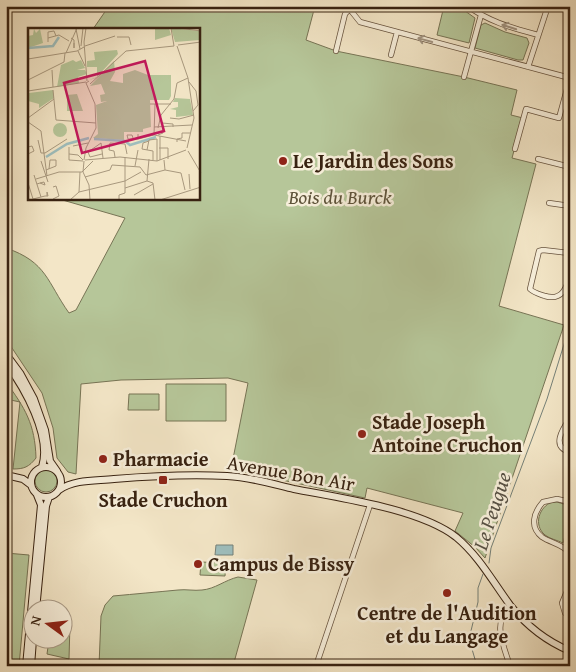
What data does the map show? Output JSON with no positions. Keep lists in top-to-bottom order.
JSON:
{
  "streets": {
    "main road": ["Avenue Bon Air"]
  },
  "water": ["Le Peugue"],
  "parks": ["Bois du Burck"],
  "places": {
    "other": [
      "Le Jardin des Sons",
      "Stade Joseph Antoine Cruchon",
      "Pharmacie",
      "Campus de Bissy",
      "Centre de l'Audition et du Langage"
    ],
    "transit": ["Stade Cruchon"]
  },
  "north": "left"
}
